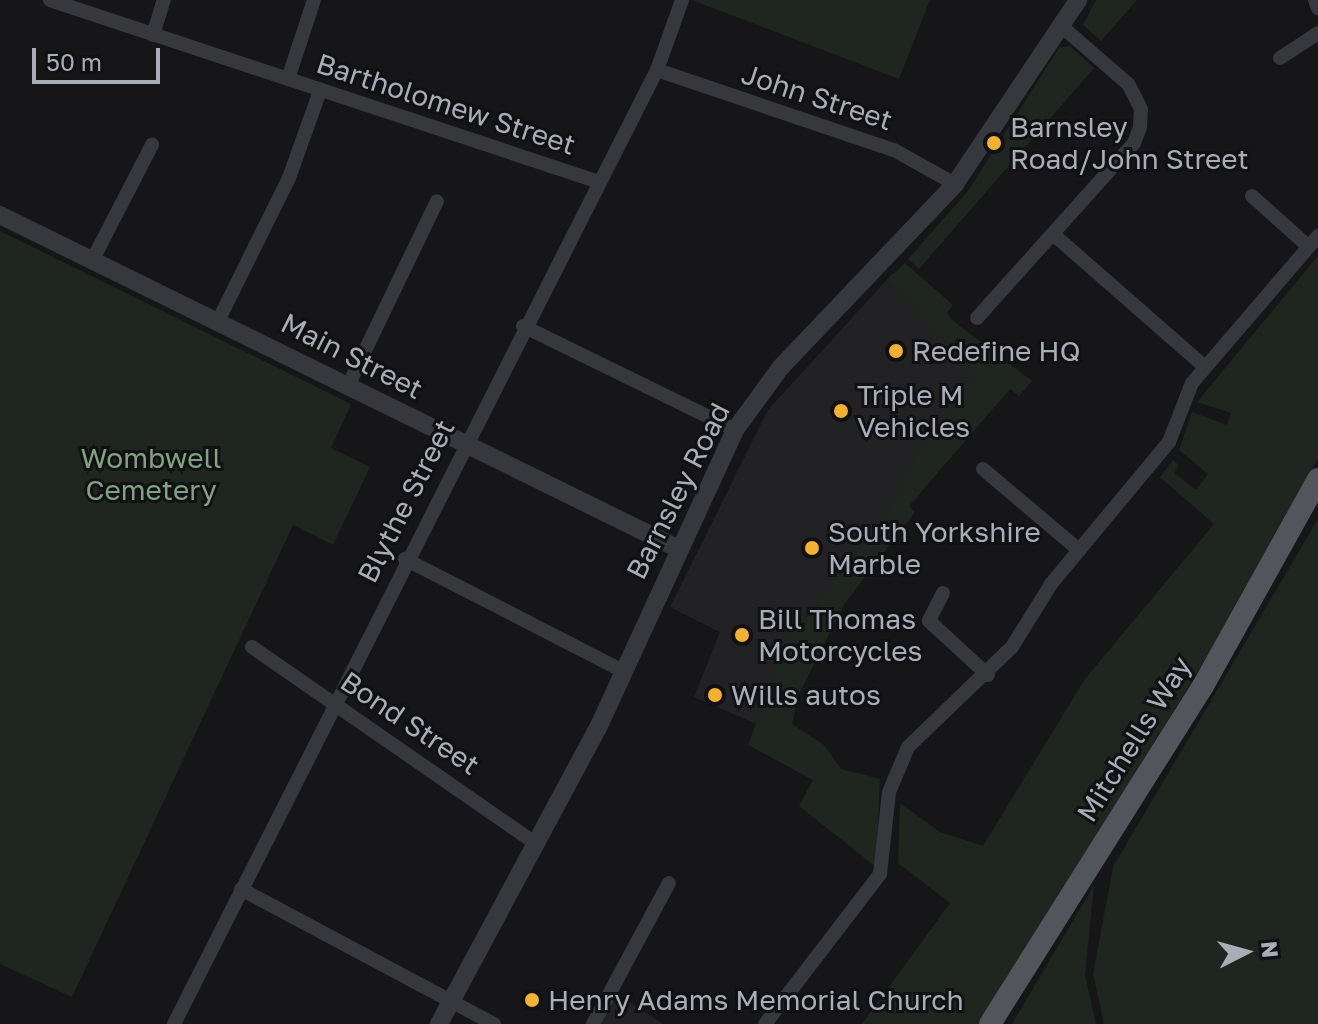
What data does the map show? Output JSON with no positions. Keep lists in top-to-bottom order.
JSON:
{
  "streets": {
    "main road": ["Mitchells Way"],
    "street": [
      "John Street",
      "Bartholomew Street",
      "Main Street",
      "Barnsley Road",
      "Blythe Street",
      "Bond Street"
    ]
  },
  "crossings": [
    ["John Street", "Barnsley Road"],
    ["John Street", "Blythe Street"],
    ["Bartholomew Street", "Blythe Street"],
    ["Main Street", "Barnsley Road"],
    ["Main Street", "Blythe Street"],
    ["Barnsley Road", "Bond Street"],
    ["Blythe Street", "Bond Street"]
  ],
  "parks": ["Wombwell Cemetery"],
  "places": [
    "Barnsley Road/John Street",
    "Redefine HQ",
    "Triple M Vehicles",
    "South Yorkshire Marble",
    "Bill Thomas Motorcycles",
    "Wills autos",
    "Henry Adams Memorial Church"
  ],
  "scale_bar": "50 m",
  "north": "right"
}
